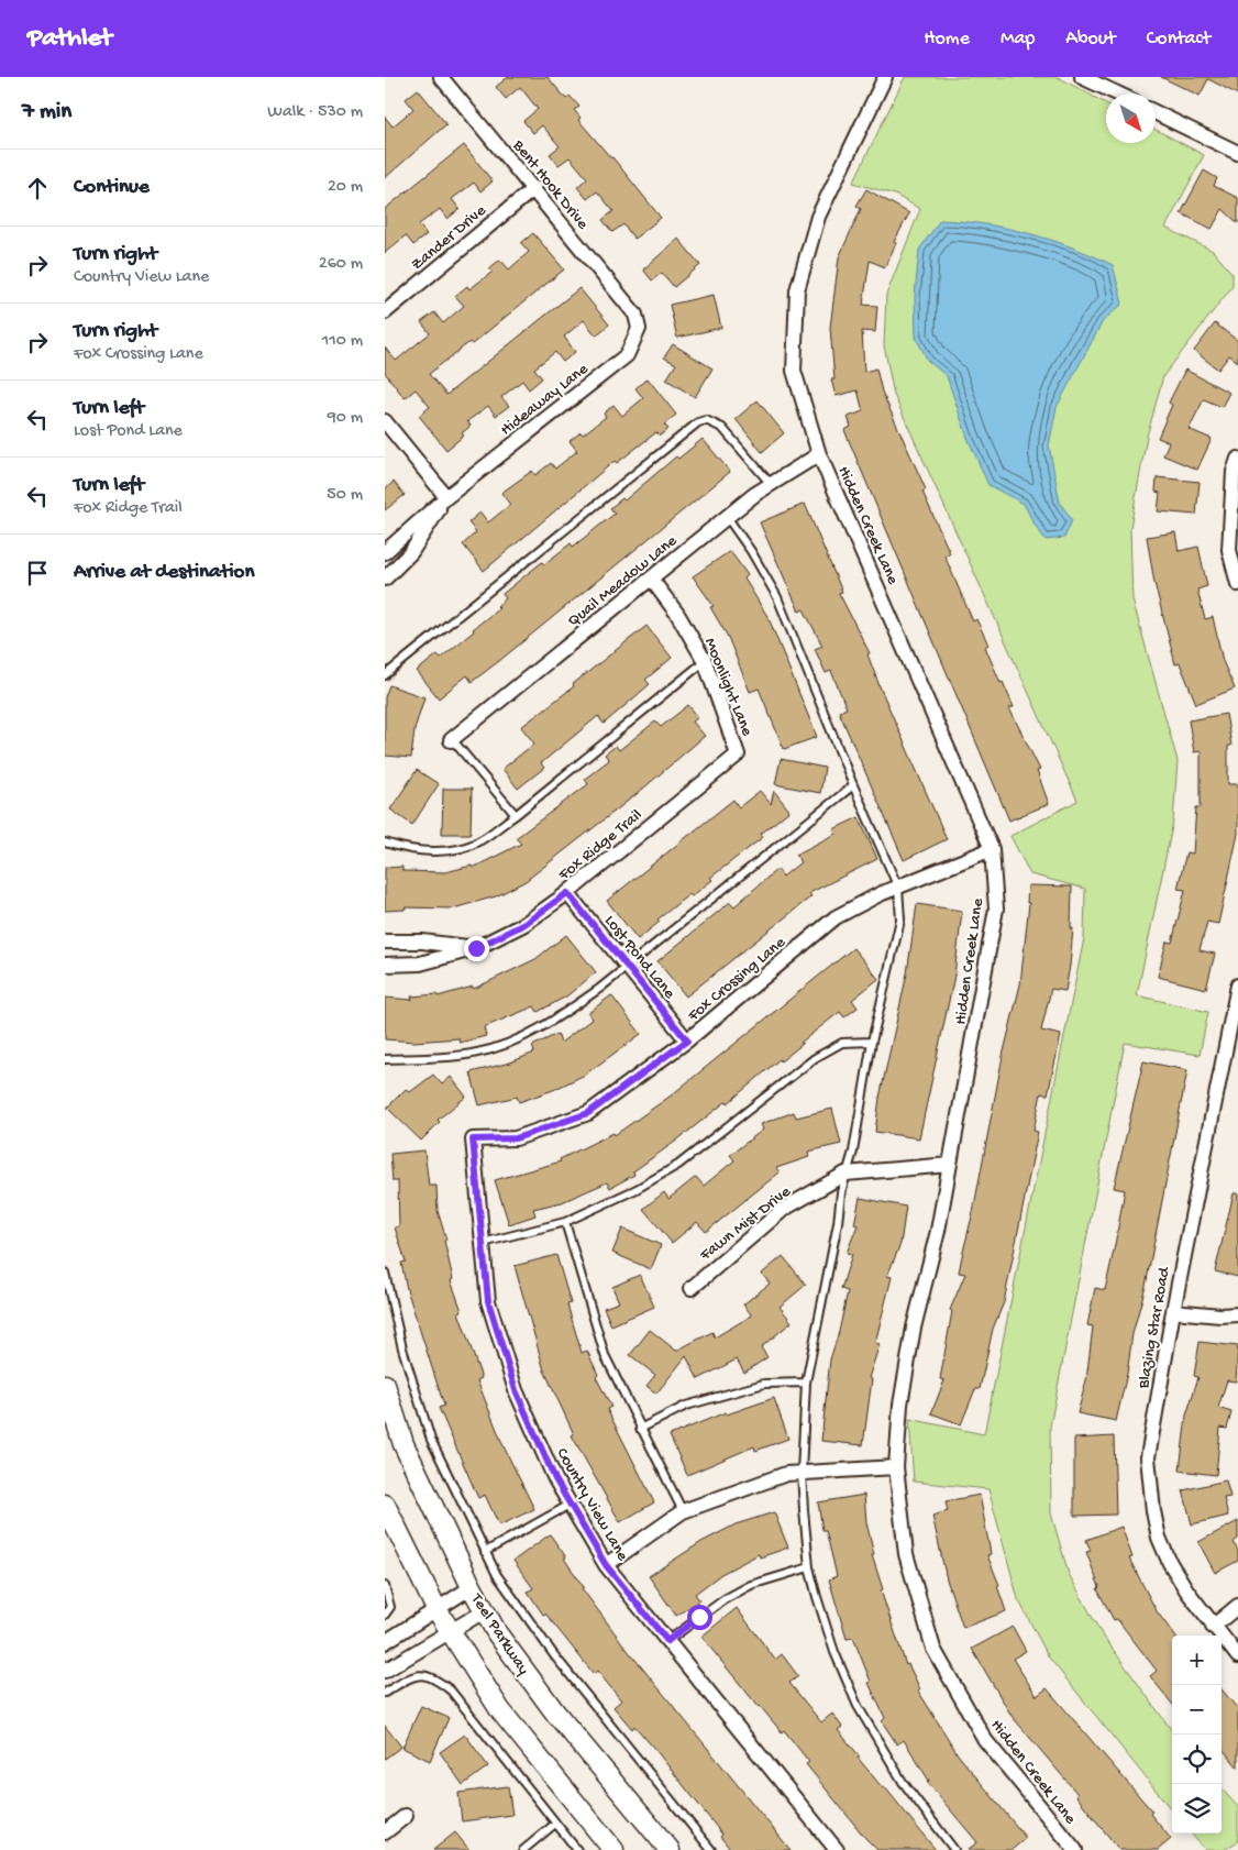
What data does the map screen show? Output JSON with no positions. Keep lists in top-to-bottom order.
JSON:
{
  "streets": {
    "main road": ["Teel Parkway"],
    "street": [
      "Bent Hook Drive",
      "Zander Drive",
      "Hideaway Lane",
      "Hidden Creek Lane",
      "Quail Meadow Lane",
      "Moonlight Lane",
      "Fox Ridge Trail",
      "Lost Pond Lane",
      "Fox Crossing Lane",
      "Fawn Mist Drive",
      "Blazing Star Road",
      "Country View Lane"
    ]
  },
  "crossings": [
    ["Bent Hook Drive", "Zander Drive"],
    ["Bent Hook Drive", "Hideaway Lane"],
    ["Hidden Creek Lane", "Quail Meadow Lane"],
    ["Hidden Creek Lane", "Fox Crossing Lane"],
    ["Hidden Creek Lane", "Fawn Mist Drive"],
    ["Quail Meadow Lane", "Moonlight Lane"],
    ["Moonlight Lane", "Fox Ridge Trail"],
    ["Fox Ridge Trail", "Lost Pond Lane"],
    ["Lost Pond Lane", "Fox Crossing Lane"],
    ["Fox Crossing Lane", "Country View Lane"]
  ],
  "north": "bottom right",
  "page": {
    "header": "Pathlet",
    "nav": [
      "Home",
      "Map",
      "About",
      "Contact"
    ],
    "heading": ["7 min", "Walk · 530 m"],
    "list": [
      ["Continue", "20 m"],
      ["Turn right", "Country View Lane", "260 m"],
      ["Turn right", "Fox Crossing Lane", "110 m"],
      ["Turn left", "Lost Pond Lane", "90 m"],
      ["Turn left", "Fox Ridge Trail", "50 m"],
      "Arrive at destination"
    ],
    "map_buttons": ["+", "−"]
  }
}
